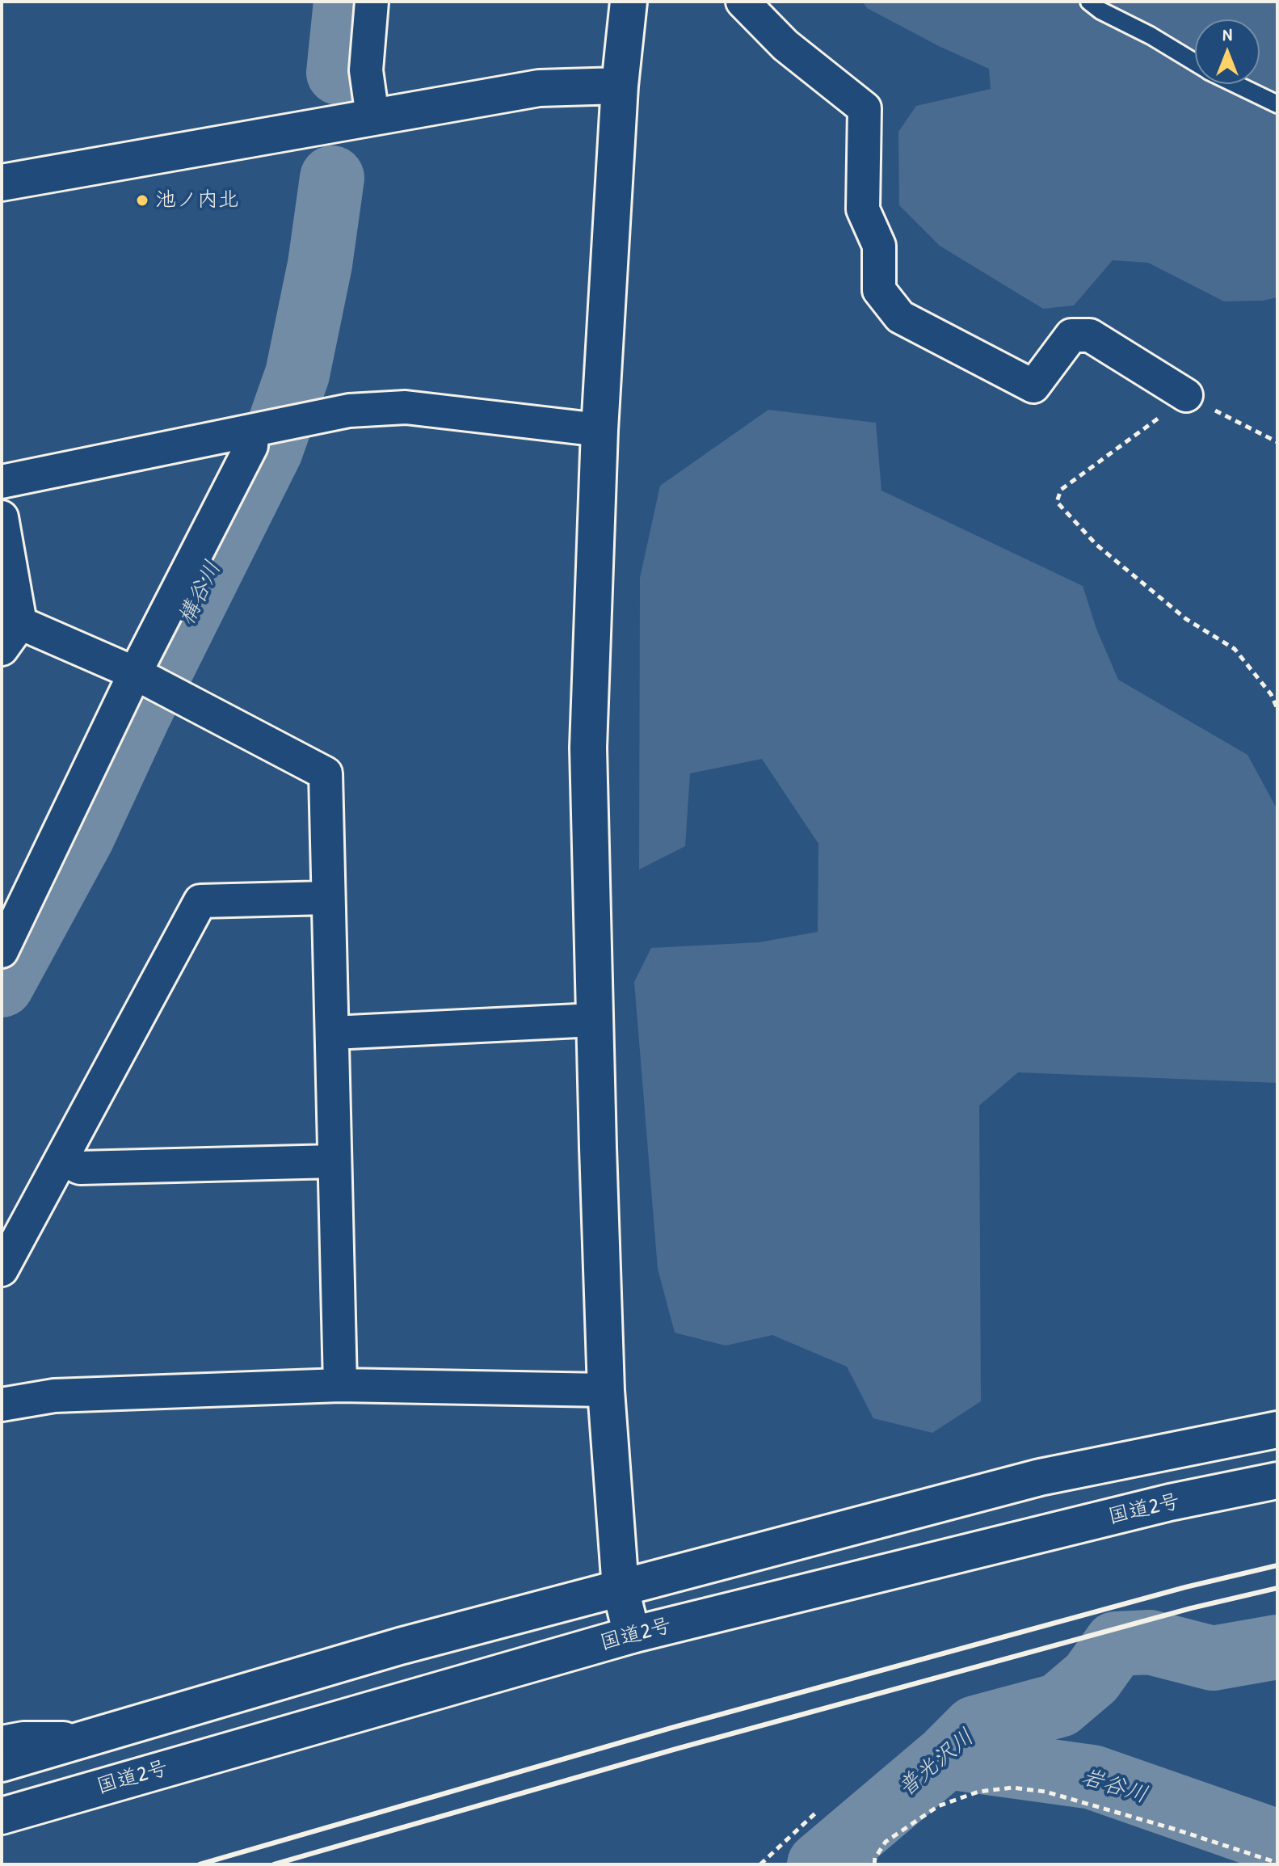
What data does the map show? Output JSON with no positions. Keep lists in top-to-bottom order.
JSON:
{
  "streets": {
    "main road": ["国道2号"]
  },
  "water": ["構谷川", "普光沢川", "岩谷川"],
  "places": ["池ノ内北"],
  "north": "top"
}
